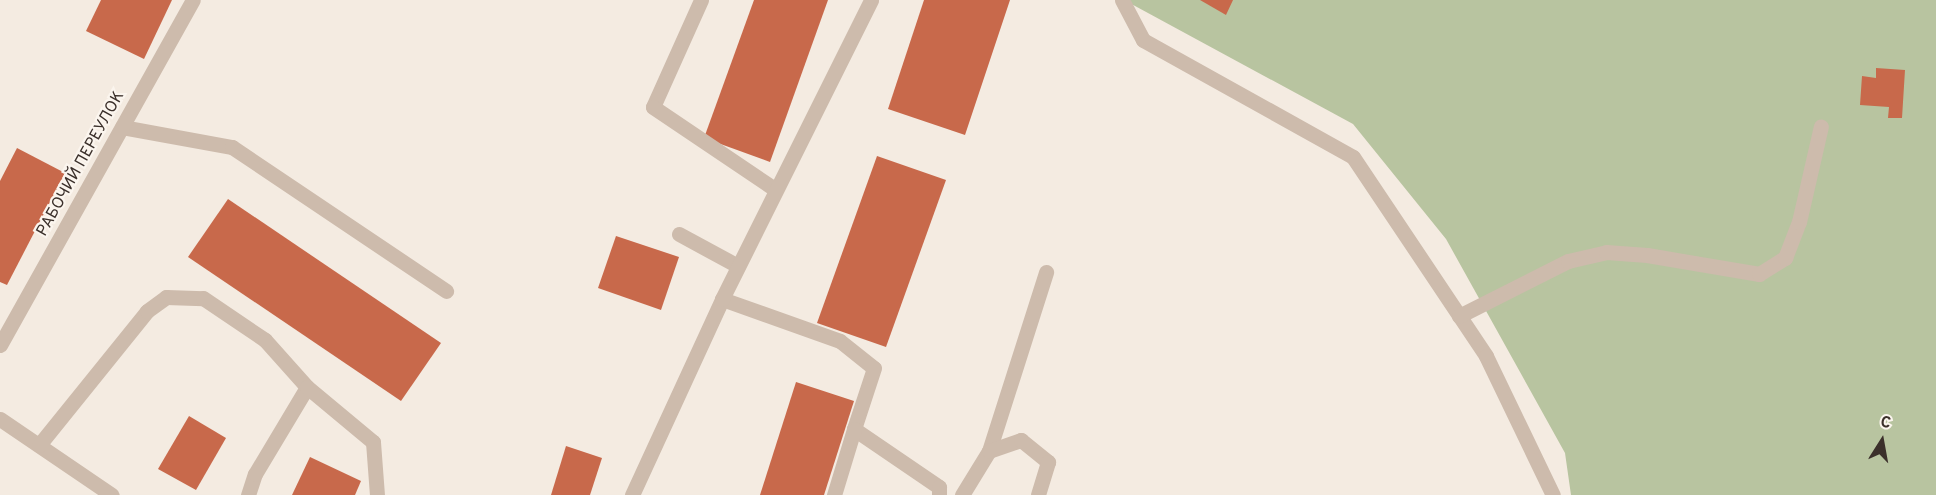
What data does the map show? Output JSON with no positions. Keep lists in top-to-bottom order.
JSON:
{
  "streets": {
    "street": ["РАБОЧИЙ ПЕРЕУЛОК"]
  },
  "north": "top"
}
